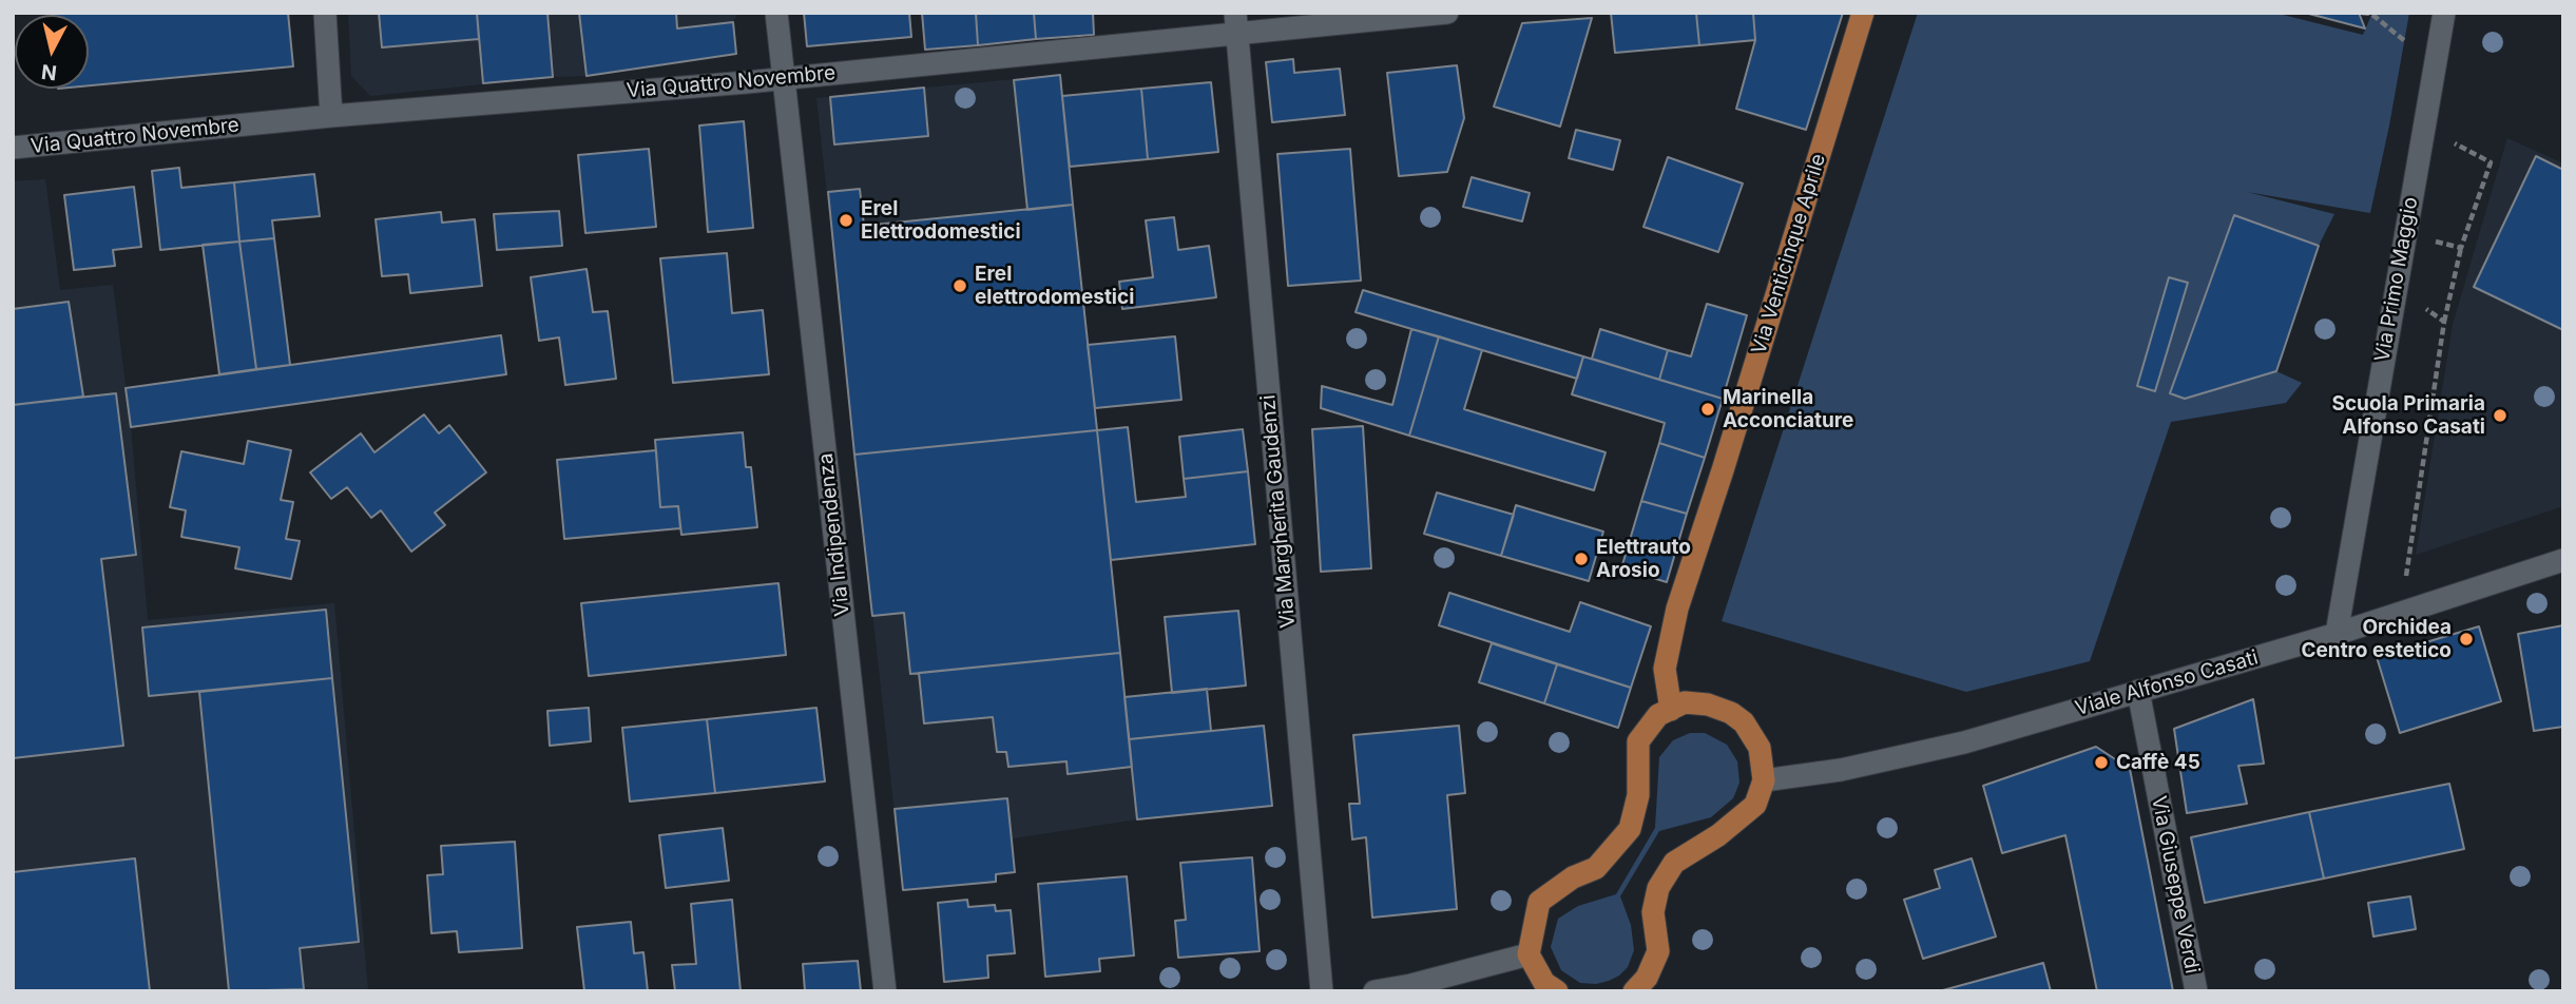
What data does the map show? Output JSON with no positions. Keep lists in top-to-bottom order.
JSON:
{
  "streets": {
    "main road": ["Via Venticinque Aprile"],
    "street": [
      "Via Quattro Novembre",
      "Via Primo Maggio",
      "Via Margherita Gaudenzi",
      "Via Indipendenza",
      "Viale Alfonso Casati",
      "Via Giuseppe Verdi"
    ]
  },
  "crossings": [
    ["Via Quattro Novembre", "Via Margherita Gaudenzi"],
    ["Via Quattro Novembre", "Via Indipendenza"],
    ["Via Primo Maggio", "Viale Alfonso Casati"],
    ["Viale Alfonso Casati", "Via Giuseppe Verdi"]
  ],
  "places": [
    "Erel Elettrodomestici",
    "Erel elettrodomestici",
    "Marinella Acconciature",
    "Scuola Primaria Alfonso Casati",
    "Elettrauto Arosio",
    "Orchidea Centro estetico",
    "Caffè 45"
  ],
  "north": "bottom"
}
